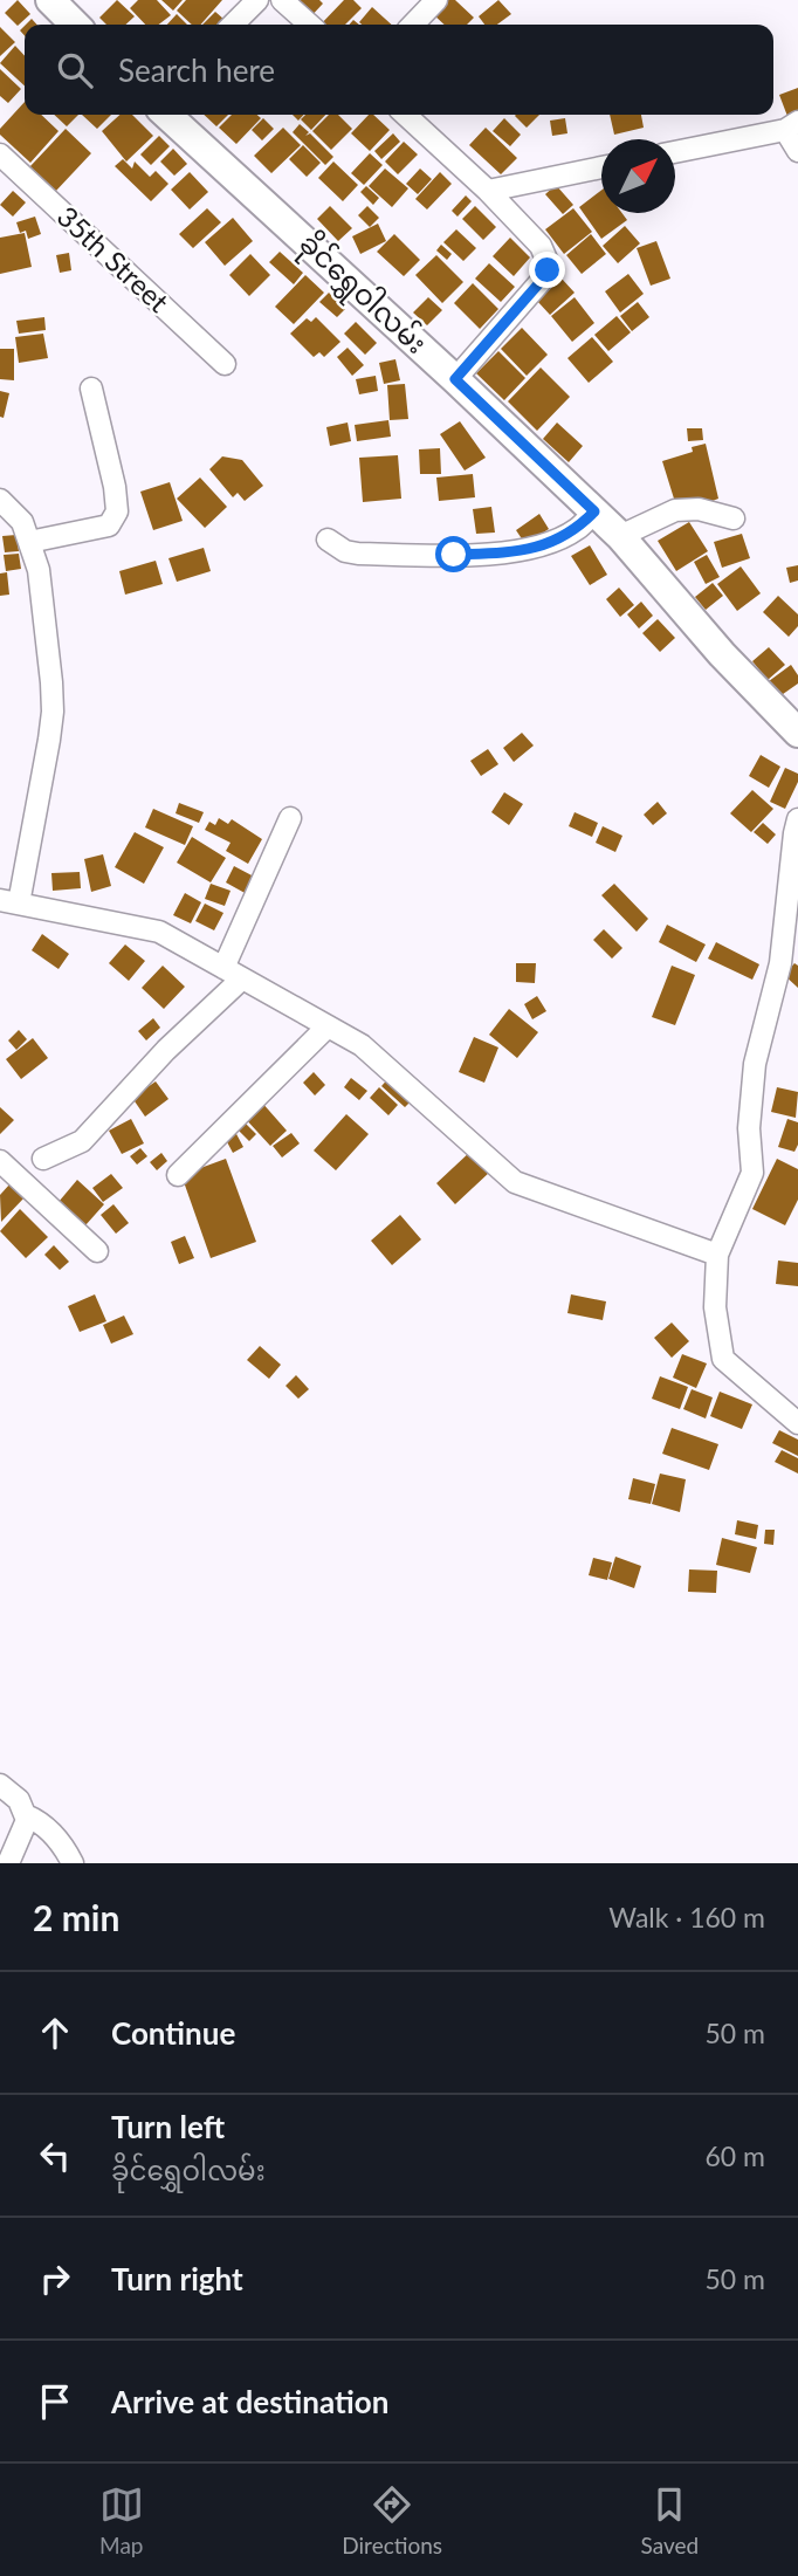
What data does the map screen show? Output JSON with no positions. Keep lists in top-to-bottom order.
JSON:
{
  "streets": {
    "street": ["35th Street", "ခိုင်ရွှေဝါလမ်း"]
  },
  "north": "top right",
  "page": {
    "search": "Search here",
    "heading": ["2 min", "Walk · 160 m"],
    "list": [
      ["Continue", "50 m"],
      ["Turn left", "ခိုင်ရွှေဝါလမ်း", "60 m"],
      ["Turn right", "50 m"],
      "Arrive at destination"
    ],
    "nav": ["Map", "Directions", "Saved"]
  }
}
